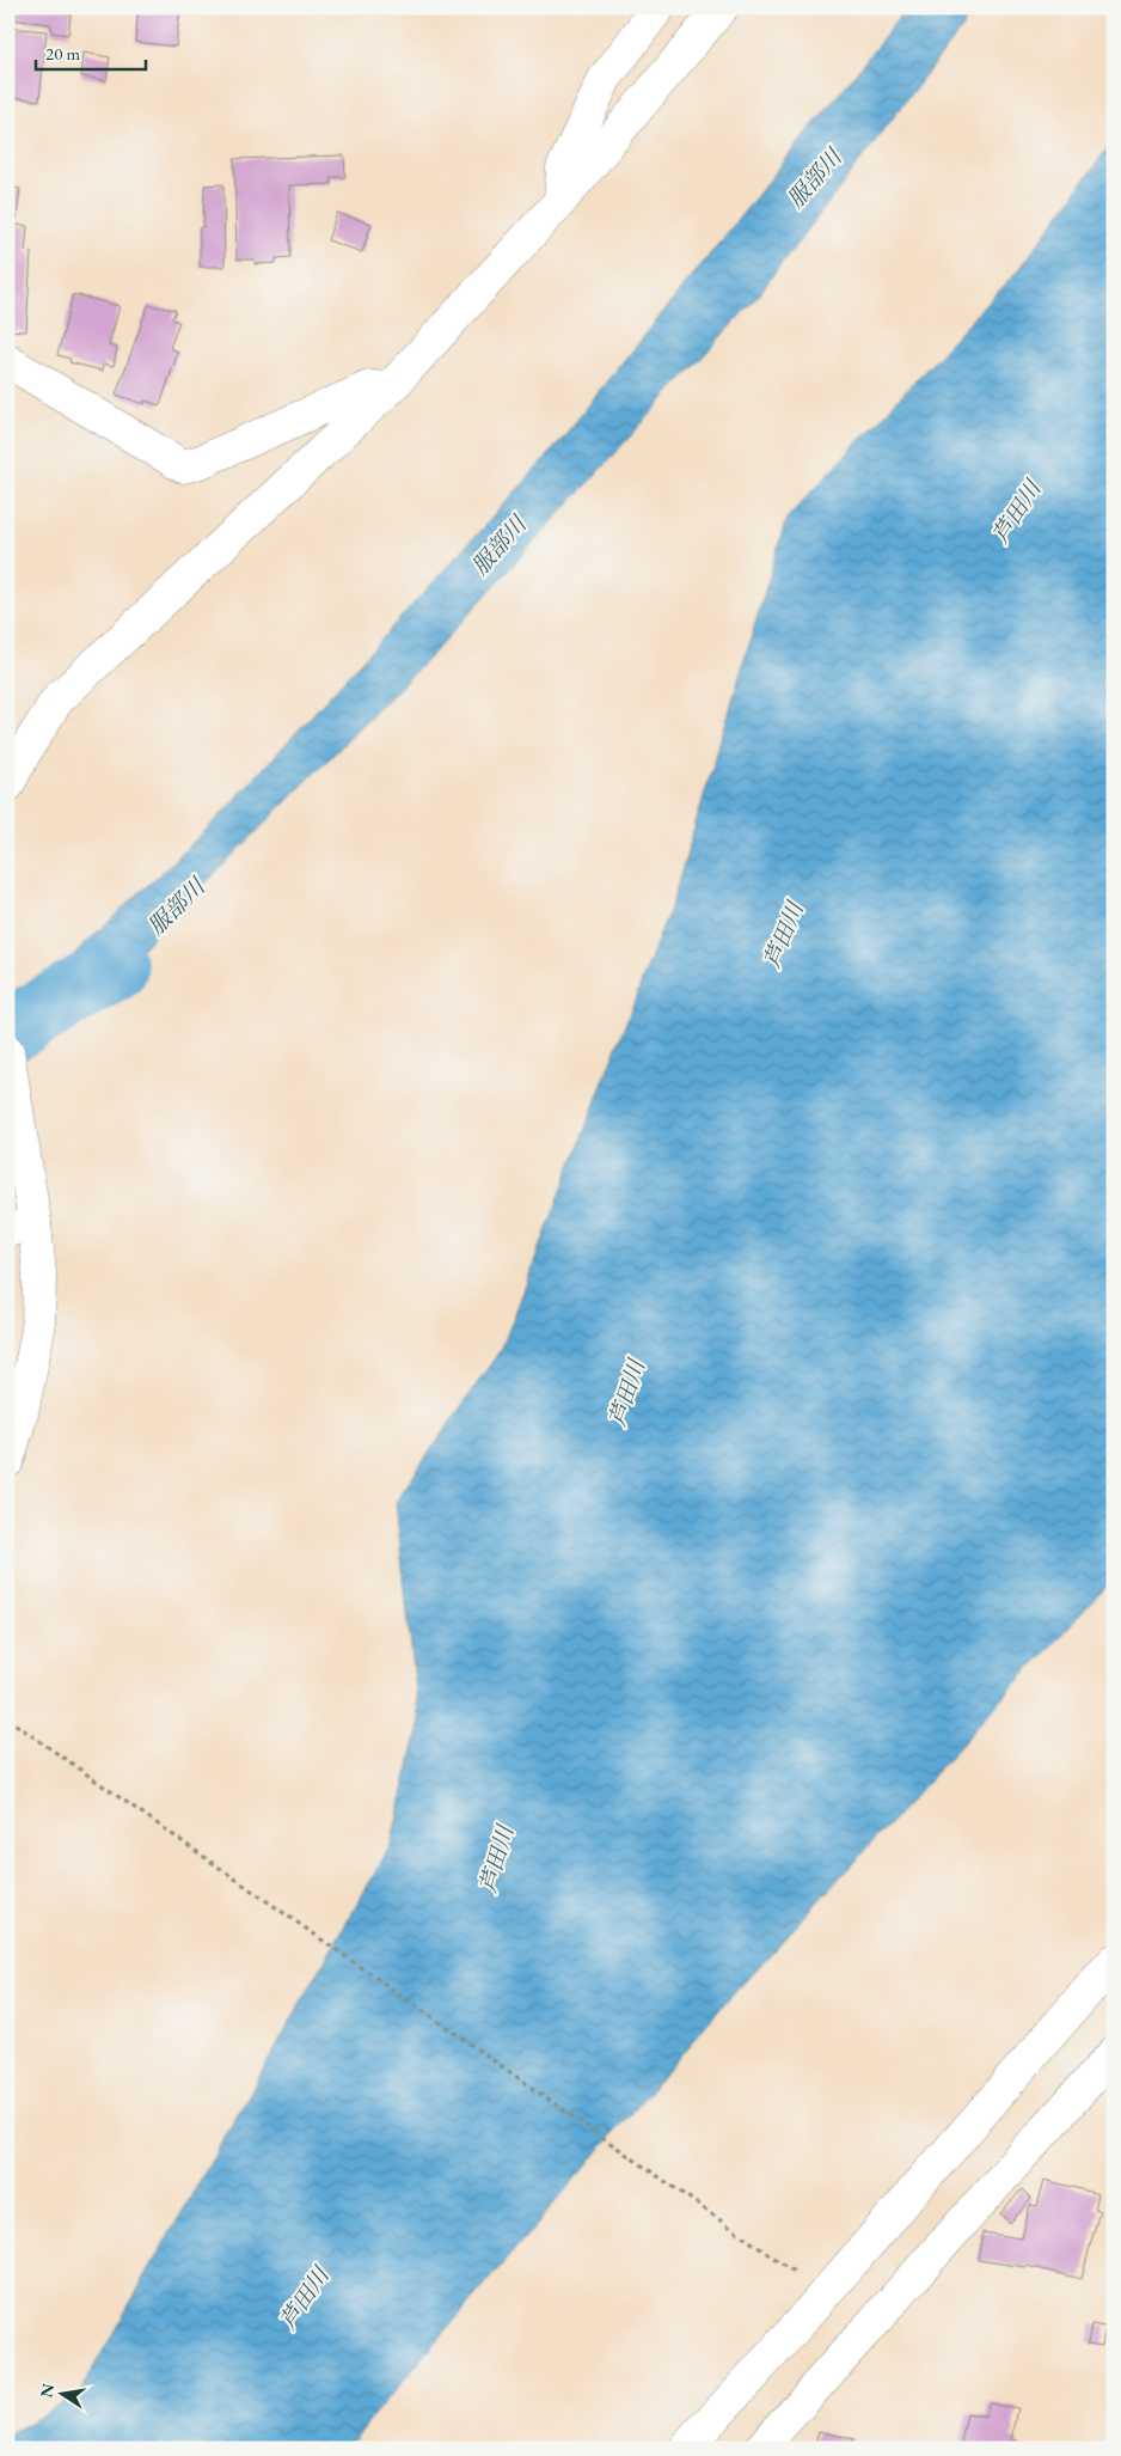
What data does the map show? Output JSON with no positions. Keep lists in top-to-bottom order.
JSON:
{
  "water": ["服部川", "芦田川"],
  "scale_bar": "20 m",
  "north": "left"
}
